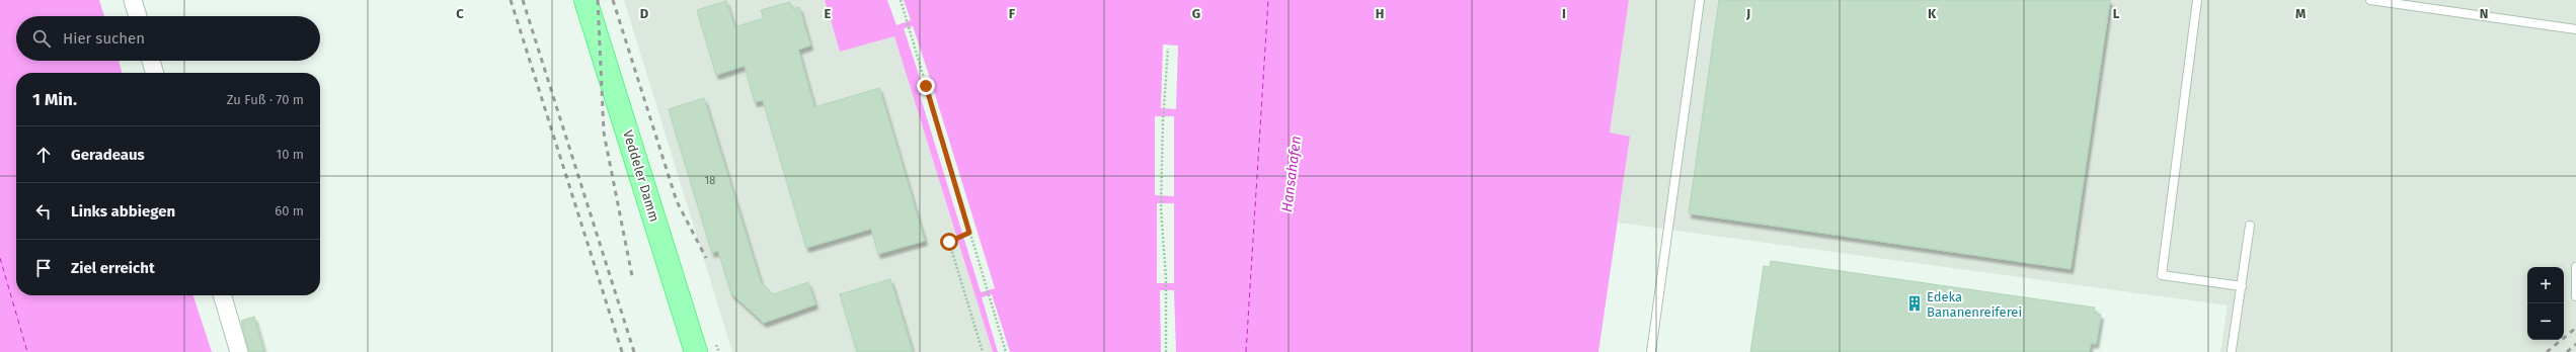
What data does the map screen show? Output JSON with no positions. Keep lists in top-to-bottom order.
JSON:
{
  "streets": {
    "main road": ["Veddeler Damm"]
  },
  "water": ["Hansahafen"],
  "places": {
    "building": ["Edeka Bananenreiferei"]
  },
  "house_numbers": ["18"],
  "page": {
    "search": "Hier suchen",
    "heading": ["1 Min.", "Zu Fuß · 70 m"],
    "list": [
      ["Geradeaus", "10 m"],
      ["Links abbiegen", "60 m"],
      "Ziel erreicht"
    ],
    "map_buttons": ["+", "−"]
  },
  "grid": {
    "columns": [
      "C",
      "D",
      "E",
      "F",
      "G",
      "H",
      "I",
      "J",
      "K",
      "L",
      "M",
      "N"
    ]
  }
}
